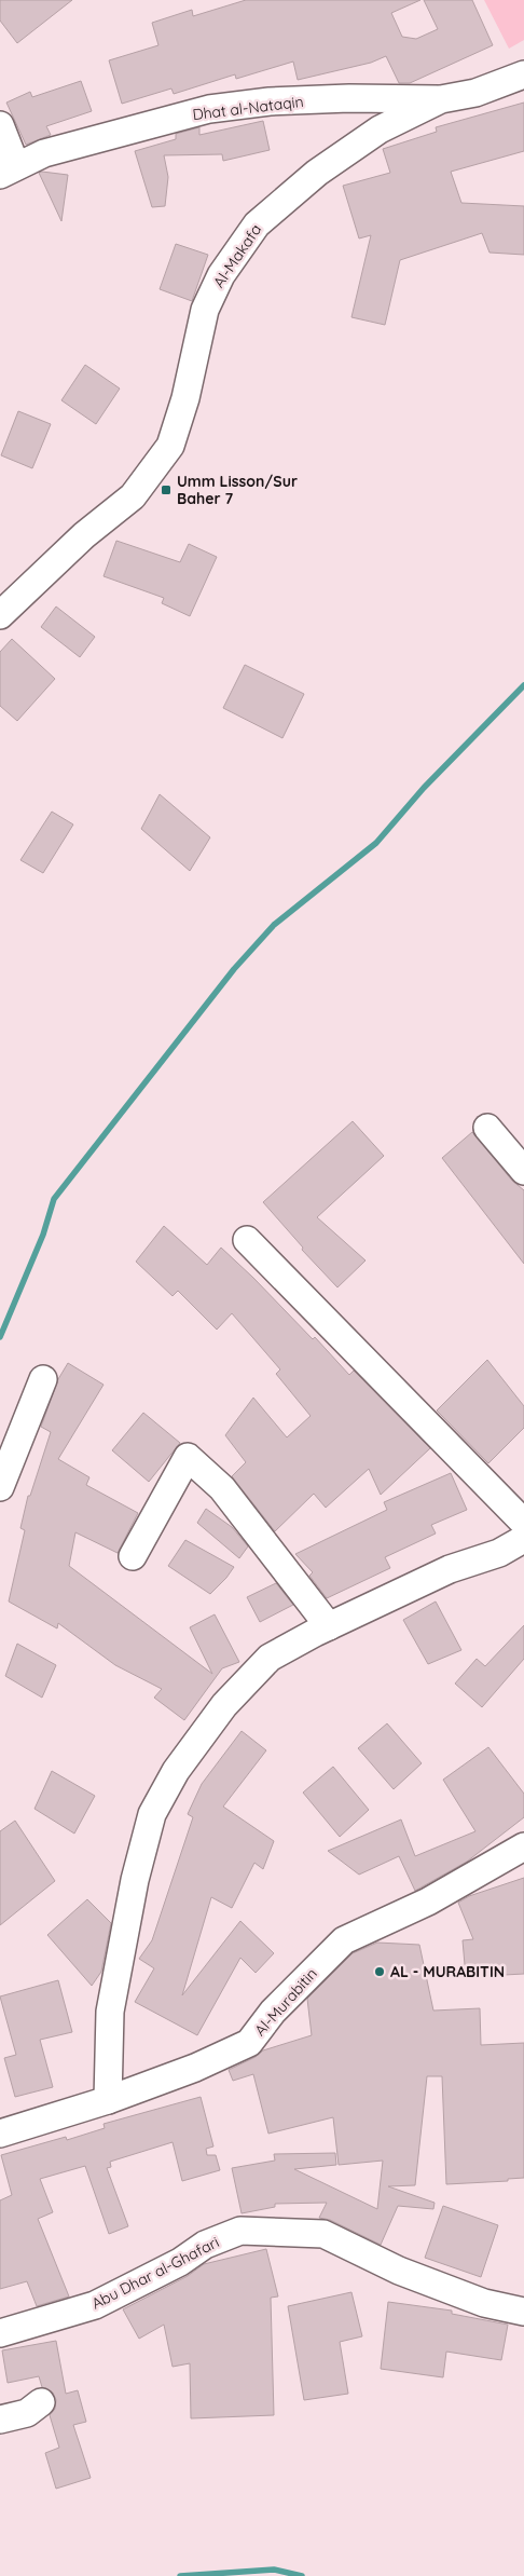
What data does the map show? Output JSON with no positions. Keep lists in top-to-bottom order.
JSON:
{
  "streets": {
    "street": [
      "Dhat al-Nataqin",
      "Al-Makafa",
      "Al-Murabitin",
      "Abu Dhar al-Ghafari"
    ]
  },
  "crossings": [
    ["Dhat al-Nataqin", "Al-Makafa"]
  ],
  "places": {
    "transit": ["Umm Lisson/Sur Baher 7"],
    "other": ["AL - MURABITIN"]
  }
}
